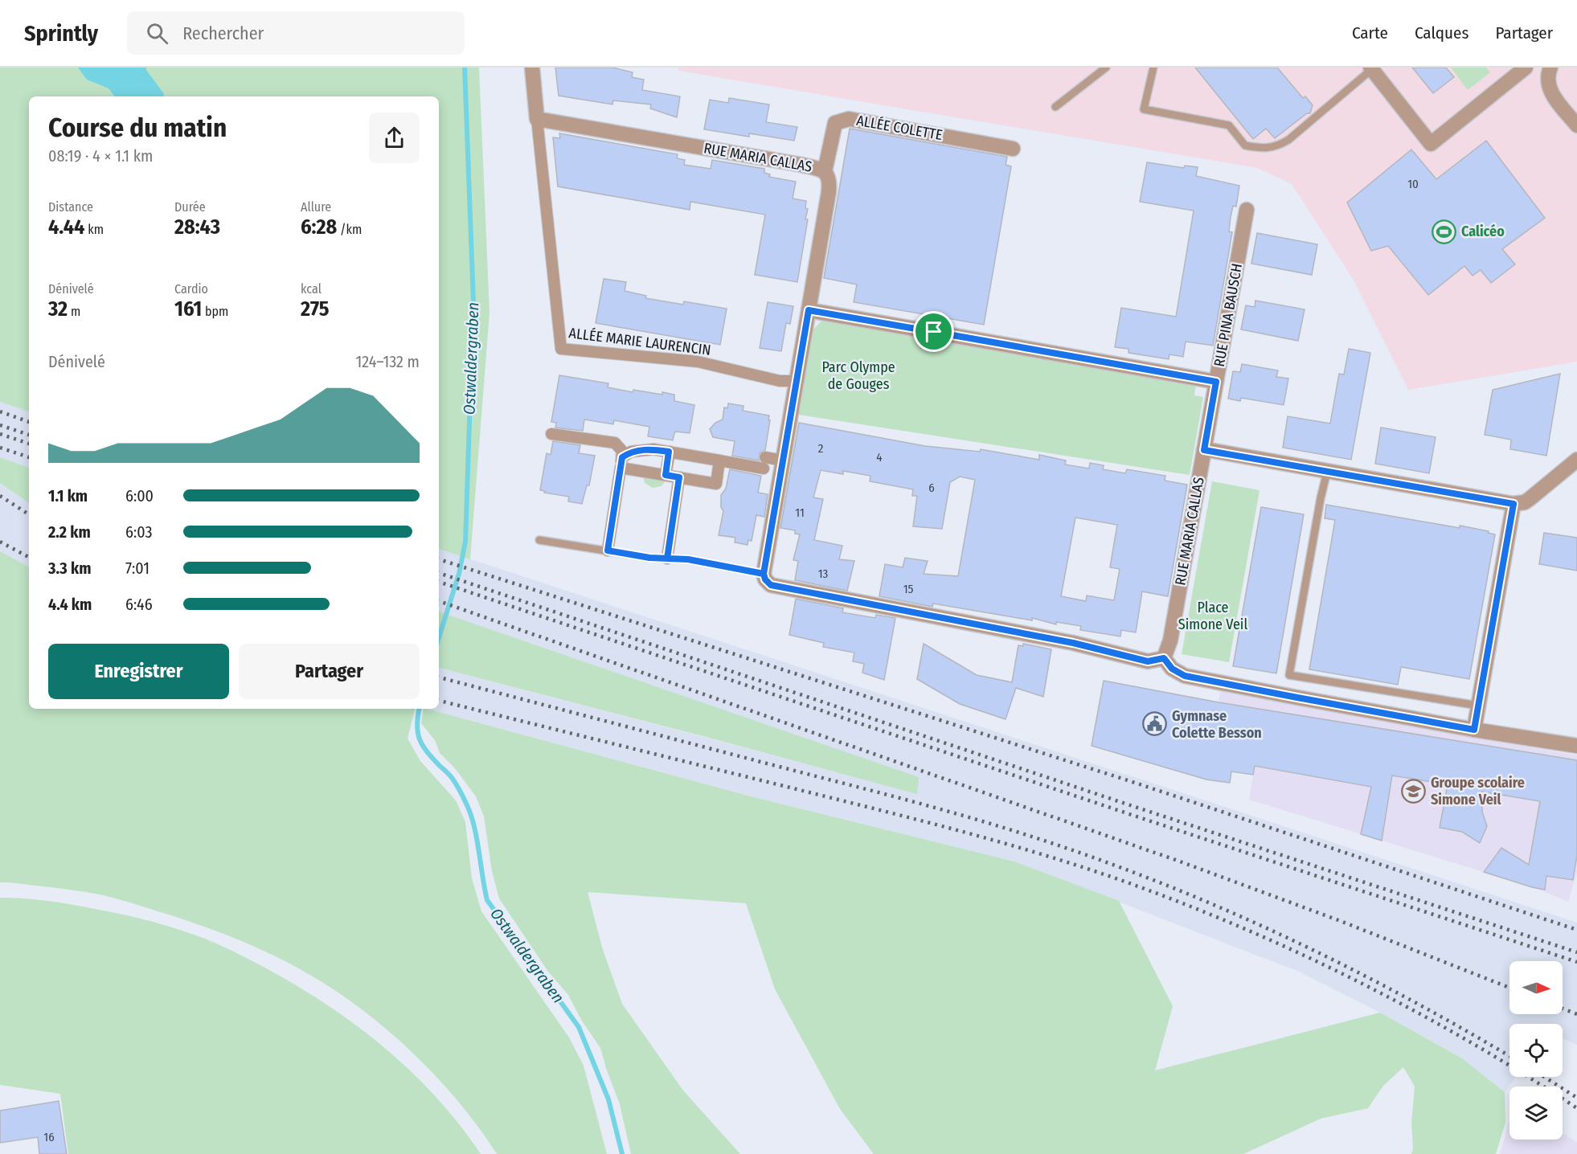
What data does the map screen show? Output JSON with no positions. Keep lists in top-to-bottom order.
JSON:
{
  "streets": {
    "street": [
      "ALLÉE COLETTE",
      "RUE MARIA CALLAS",
      "RUE PINA BAUSCH",
      "ALLÉE MARIE LAURENCIN"
    ]
  },
  "crossings": [
    ["ALLÉE COLETTE", "RUE MARIA CALLAS"],
    ["RUE MARIA CALLAS", "RUE PINA BAUSCH"],
    ["RUE MARIA CALLAS", "ALLÉE MARIE LAURENCIN"]
  ],
  "water": ["Ostwaldergraben"],
  "parks": ["Parc Olympe de Gouges", "Place Simone Veil"],
  "places": {
    "sports": ["Calicéo"],
    "public building": ["Gymnase Colette Besson"],
    "school or university": ["Groupe scolaire Simone Veil"]
  },
  "house_numbers": [
    "10",
    "2",
    "4",
    "6",
    "11",
    "13",
    "15",
    "16"
  ],
  "north": "right",
  "page": {
    "header": "Sprintly",
    "search": "Rechercher",
    "nav": ["Carte", "Calques", "Partager"],
    "heading": ["Course du matin", "08:19 · 4 × 1.1 km"],
    "stats": [
      ["Distance", "4.44 km"],
      ["Durée", "28:43"],
      ["Allure", "6:28 /km"],
      ["Dénivelé", "32 m"],
      ["Cardio", "161 bpm"],
      ["kcal", "275"]
    ],
    "chart": ["Dénivelé", "124–132 m"],
    "list": [
      {
        "name": "1.1 km",
        "note": "6:00"
      },
      {
        "name": "2.2 km",
        "note": "6:03"
      },
      {
        "name": "3.3 km",
        "note": "7:01"
      },
      {
        "name": "4.4 km",
        "note": "6:46"
      }
    ],
    "buttons": ["Enregistrer", "Partager"]
  }
}
